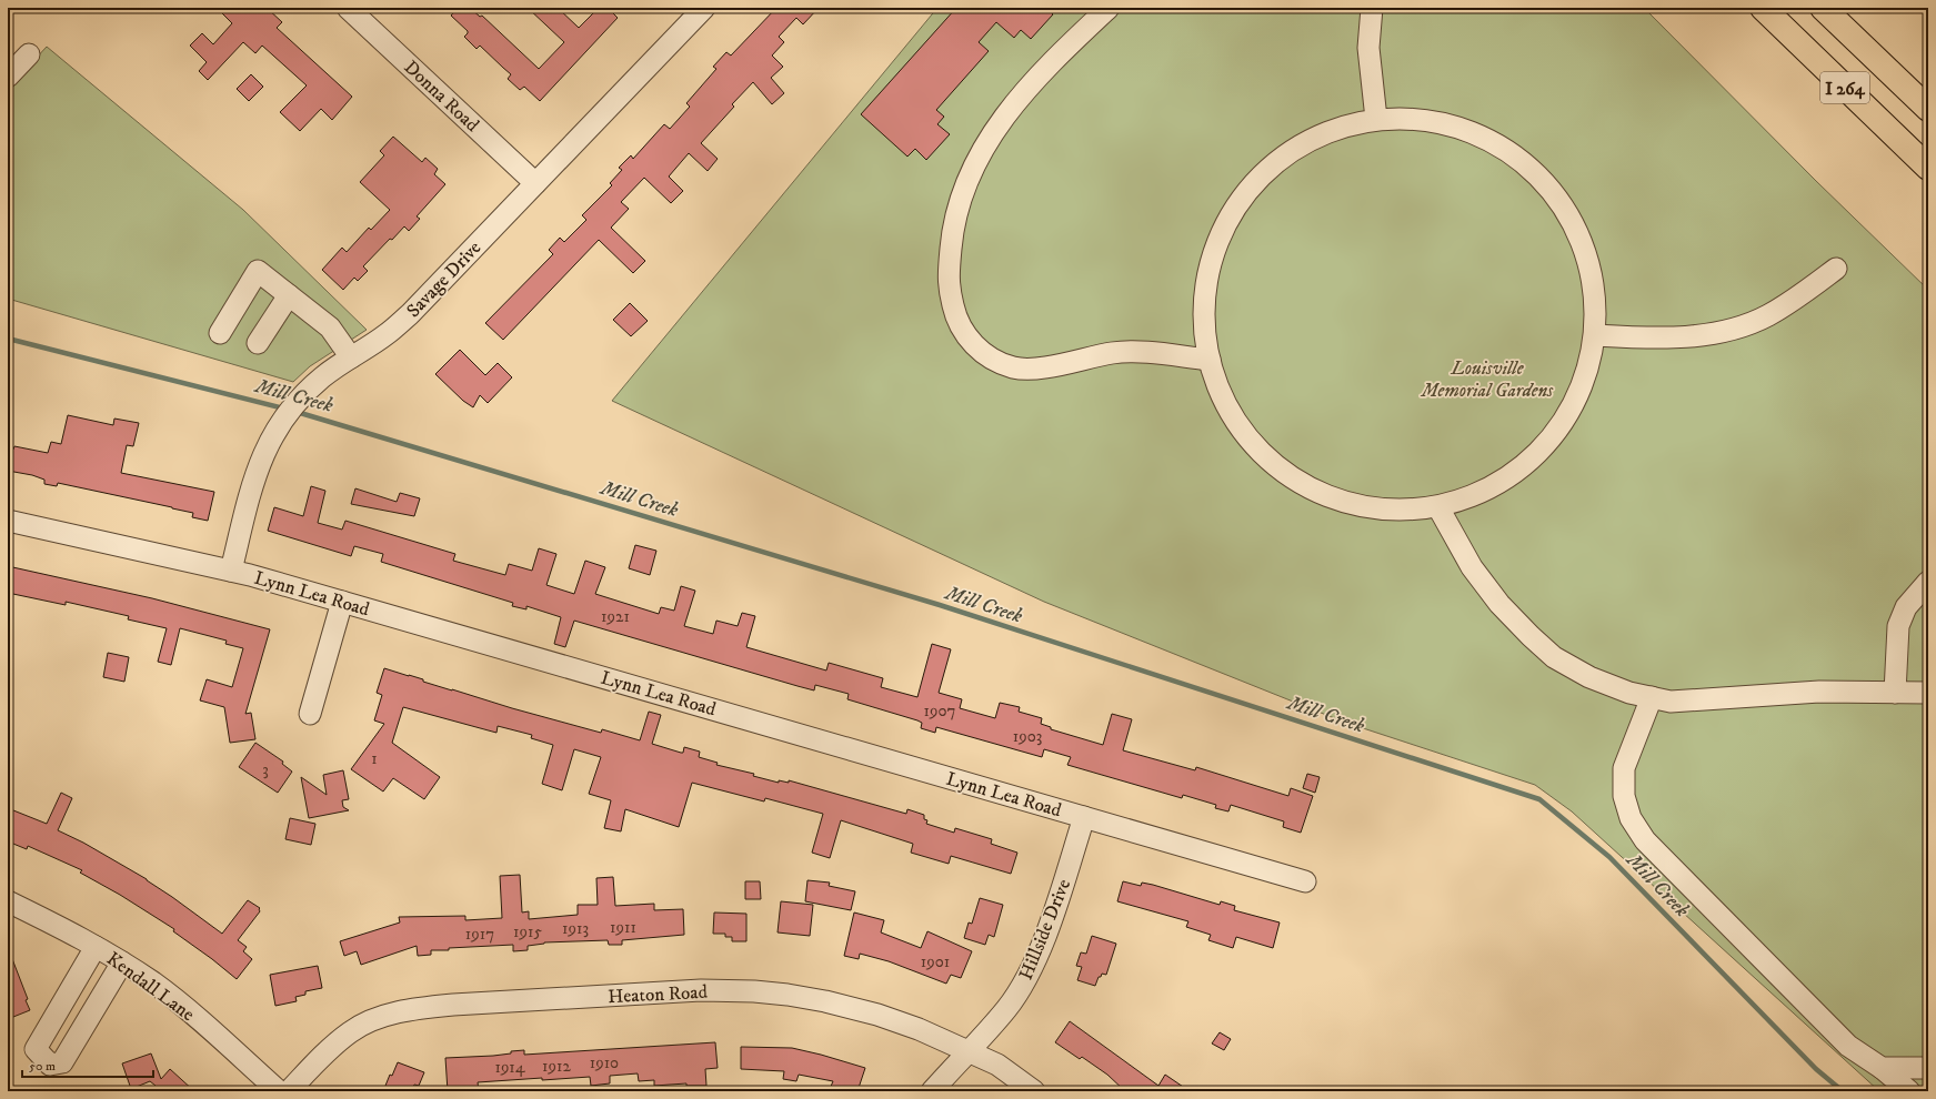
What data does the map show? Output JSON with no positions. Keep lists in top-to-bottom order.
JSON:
{
  "streets": {
    "highway": ["I 264"],
    "street": [
      "Donna Road",
      "Savage Drive",
      "Lynn Lea Road",
      "Hillside Drive",
      "Kendall Lane",
      "Heaton Road"
    ]
  },
  "crossings": [
    ["Donna Road", "Savage Drive"],
    ["Savage Drive", "Lynn Lea Road"],
    ["Lynn Lea Road", "Hillside Drive"],
    ["Hillside Drive", "Heaton Road"]
  ],
  "water": ["Mill Creek"],
  "parks": ["Louisville Memorial Gardens"],
  "house_numbers": [
    "1921",
    "1907",
    "1903",
    "1",
    "3",
    "1911",
    "1913",
    "1915",
    "1917",
    "1901",
    "1910",
    "1912",
    "1914"
  ],
  "scale_bar": "50 m"
}
